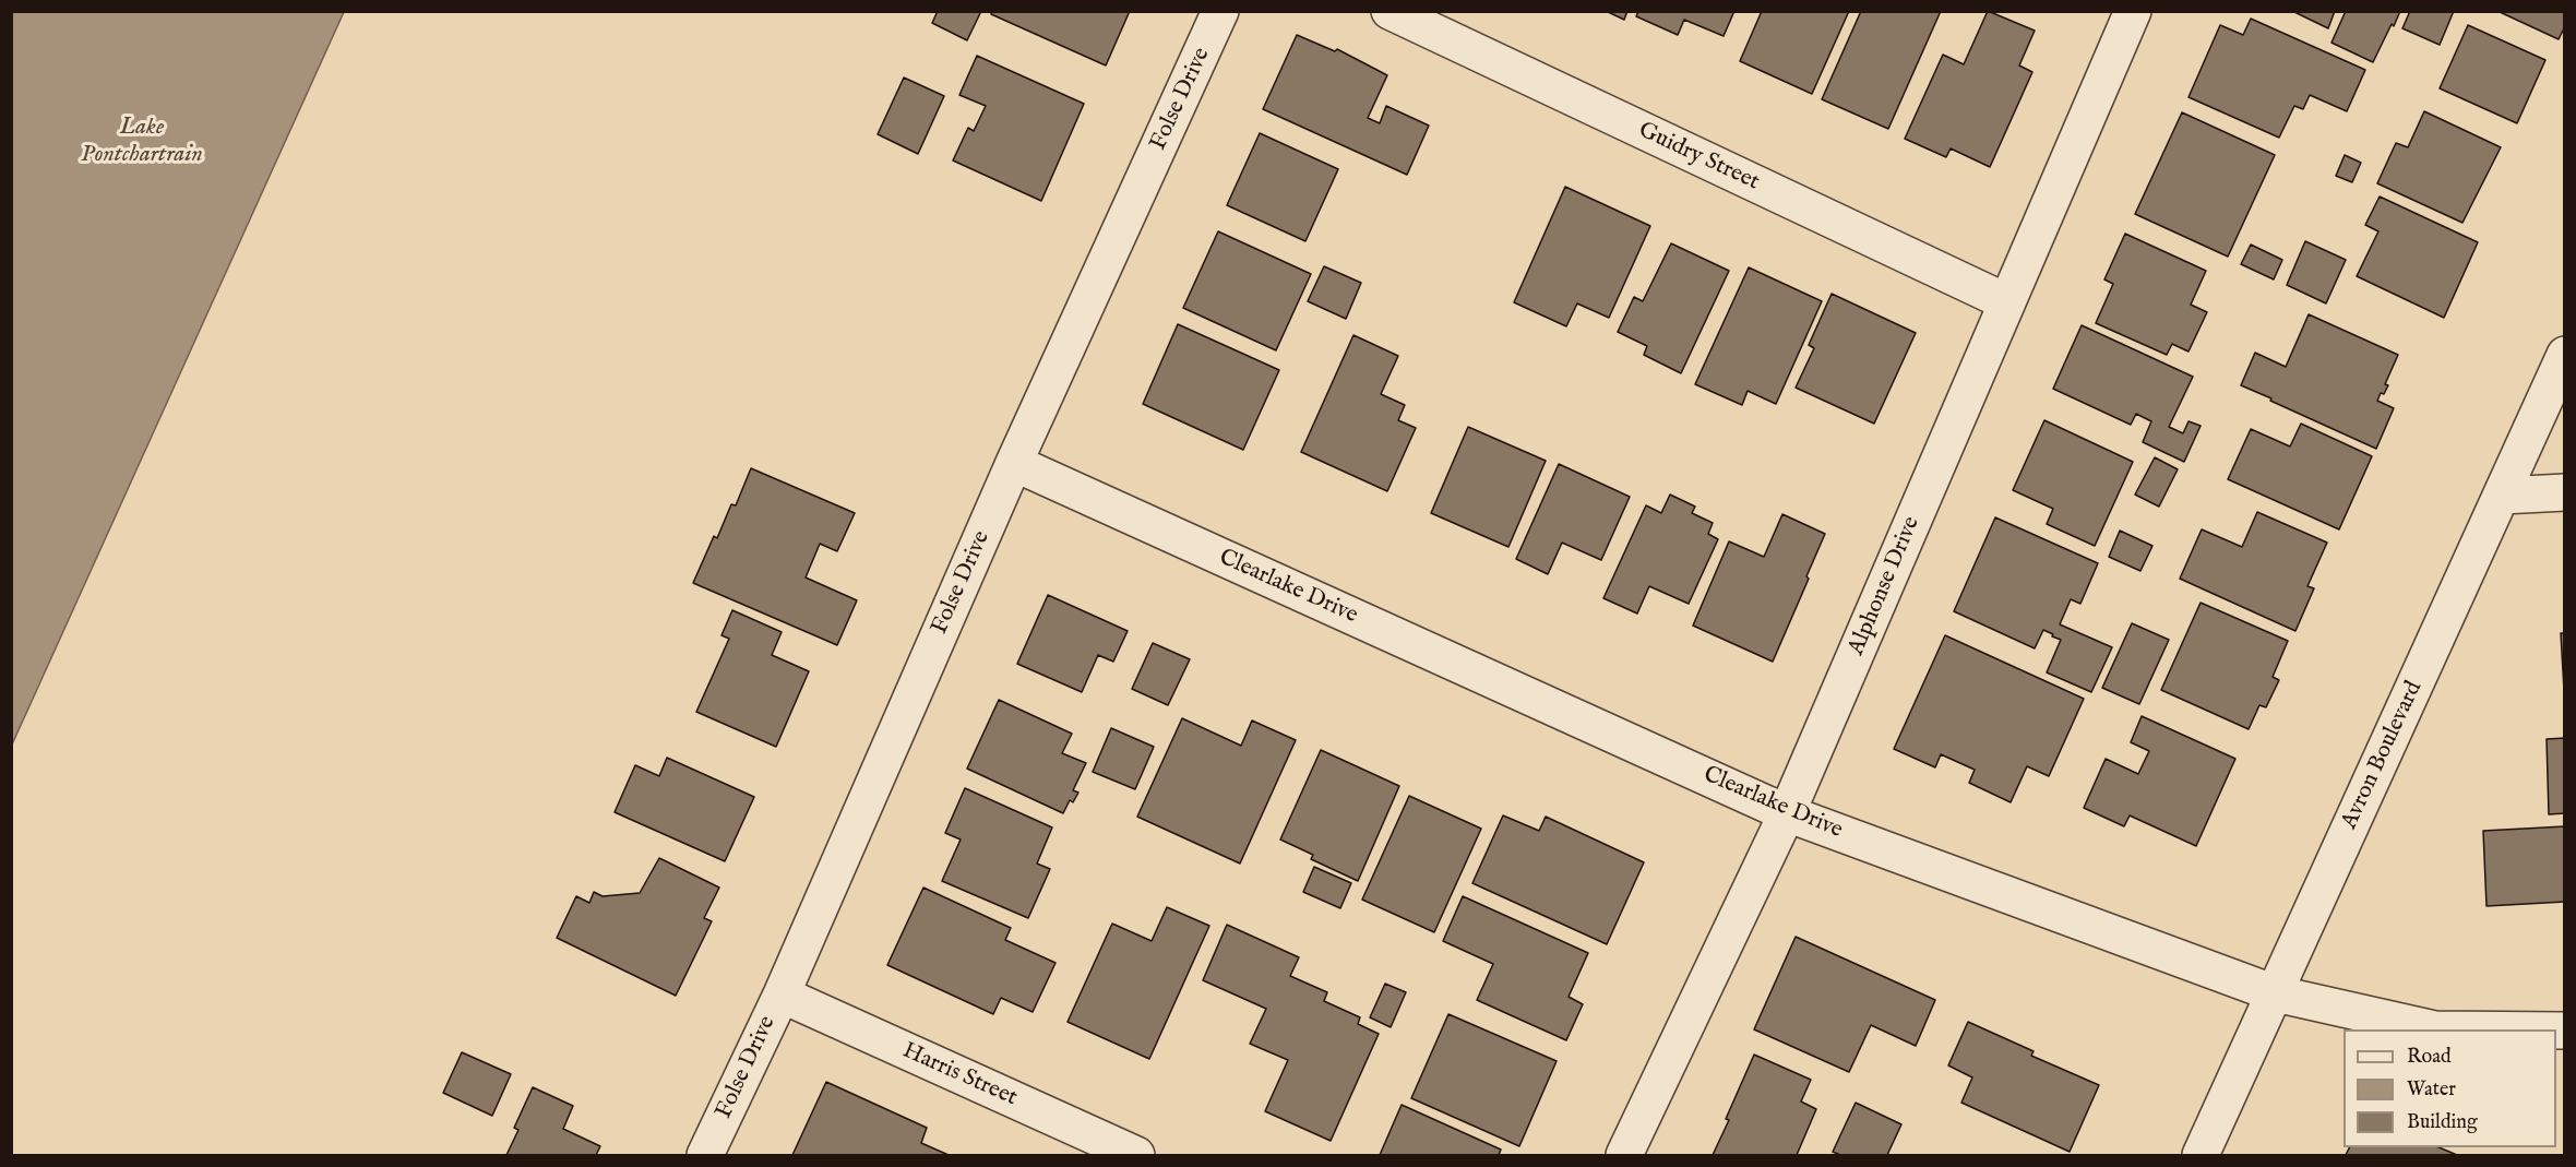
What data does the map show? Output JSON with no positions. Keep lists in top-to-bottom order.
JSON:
{
  "streets": {
    "street": [
      "Folse Drive",
      "Guidry Street",
      "Alphonse Drive",
      "Clearlake Drive",
      "Avron Boulevard",
      "Harris Street"
    ]
  },
  "crossings": [
    ["Folse Drive", "Clearlake Drive"],
    ["Folse Drive", "Harris Street"],
    ["Guidry Street", "Alphonse Drive"],
    ["Alphonse Drive", "Clearlake Drive"],
    ["Clearlake Drive", "Avron Boulevard"]
  ],
  "water": ["Lake Pontchartrain"],
  "legend": ["Road", "Water", "Building"]
}
